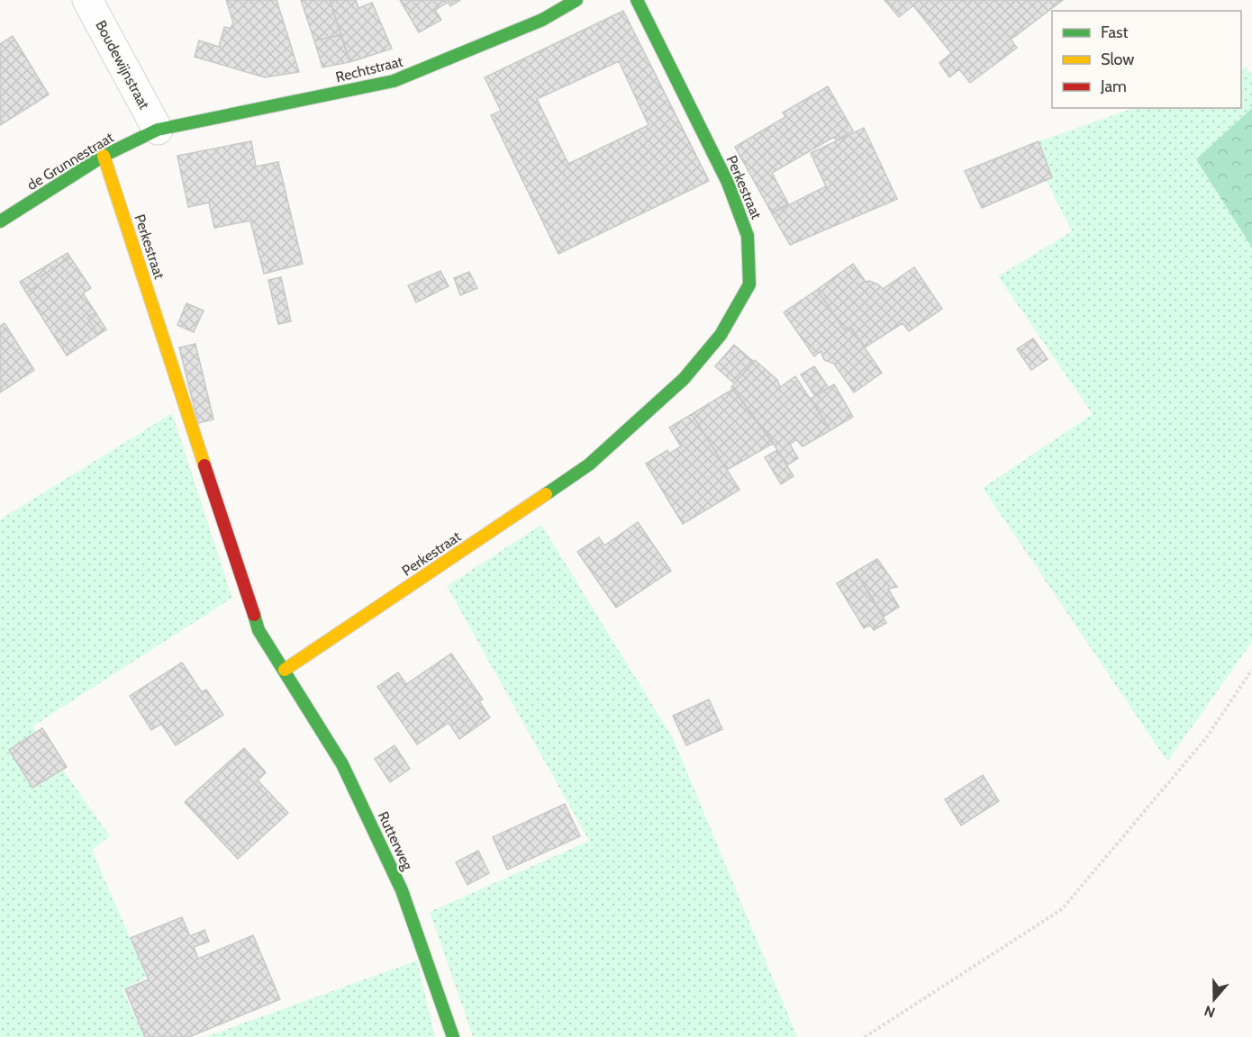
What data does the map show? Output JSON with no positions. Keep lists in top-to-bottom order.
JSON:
{
  "streets": {
    "street": [
      "Boudewijnstraat",
      "Rechtstraat",
      "de Grunnestraat",
      "Perkestraat",
      "Rutterweg"
    ]
  },
  "crossings": [
    ["Boudewijnstraat", "Rechtstraat"],
    ["Boudewijnstraat", "de Grunnestraat"],
    ["Rechtstraat", "de Grunnestraat"],
    ["de Grunnestraat", "Perkestraat"],
    ["Perkestraat", "Rutterweg"]
  ],
  "legend": ["Fast", "Slow", "Jam"],
  "north": "bottom"
}
